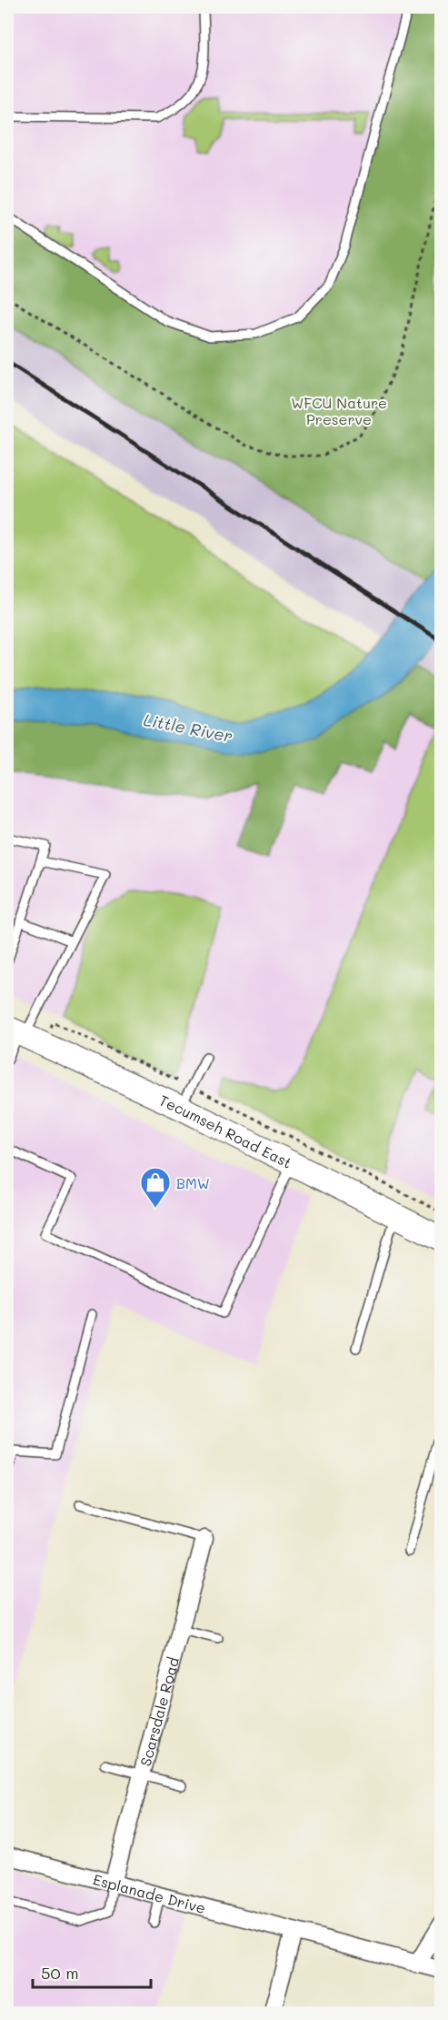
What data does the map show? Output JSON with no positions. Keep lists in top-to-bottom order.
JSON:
{
  "streets": {
    "main road": ["Tecumseh Road East"],
    "street": ["Scarsdale Road", "Esplanade Drive"]
  },
  "crossings": [
    ["Scarsdale Road", "Esplanade Drive"]
  ],
  "water": ["Little River"],
  "parks": ["WFCU Nature Preserve"],
  "places": {
    "shop": ["BMW"]
  },
  "scale_bar": "50 m"
}
